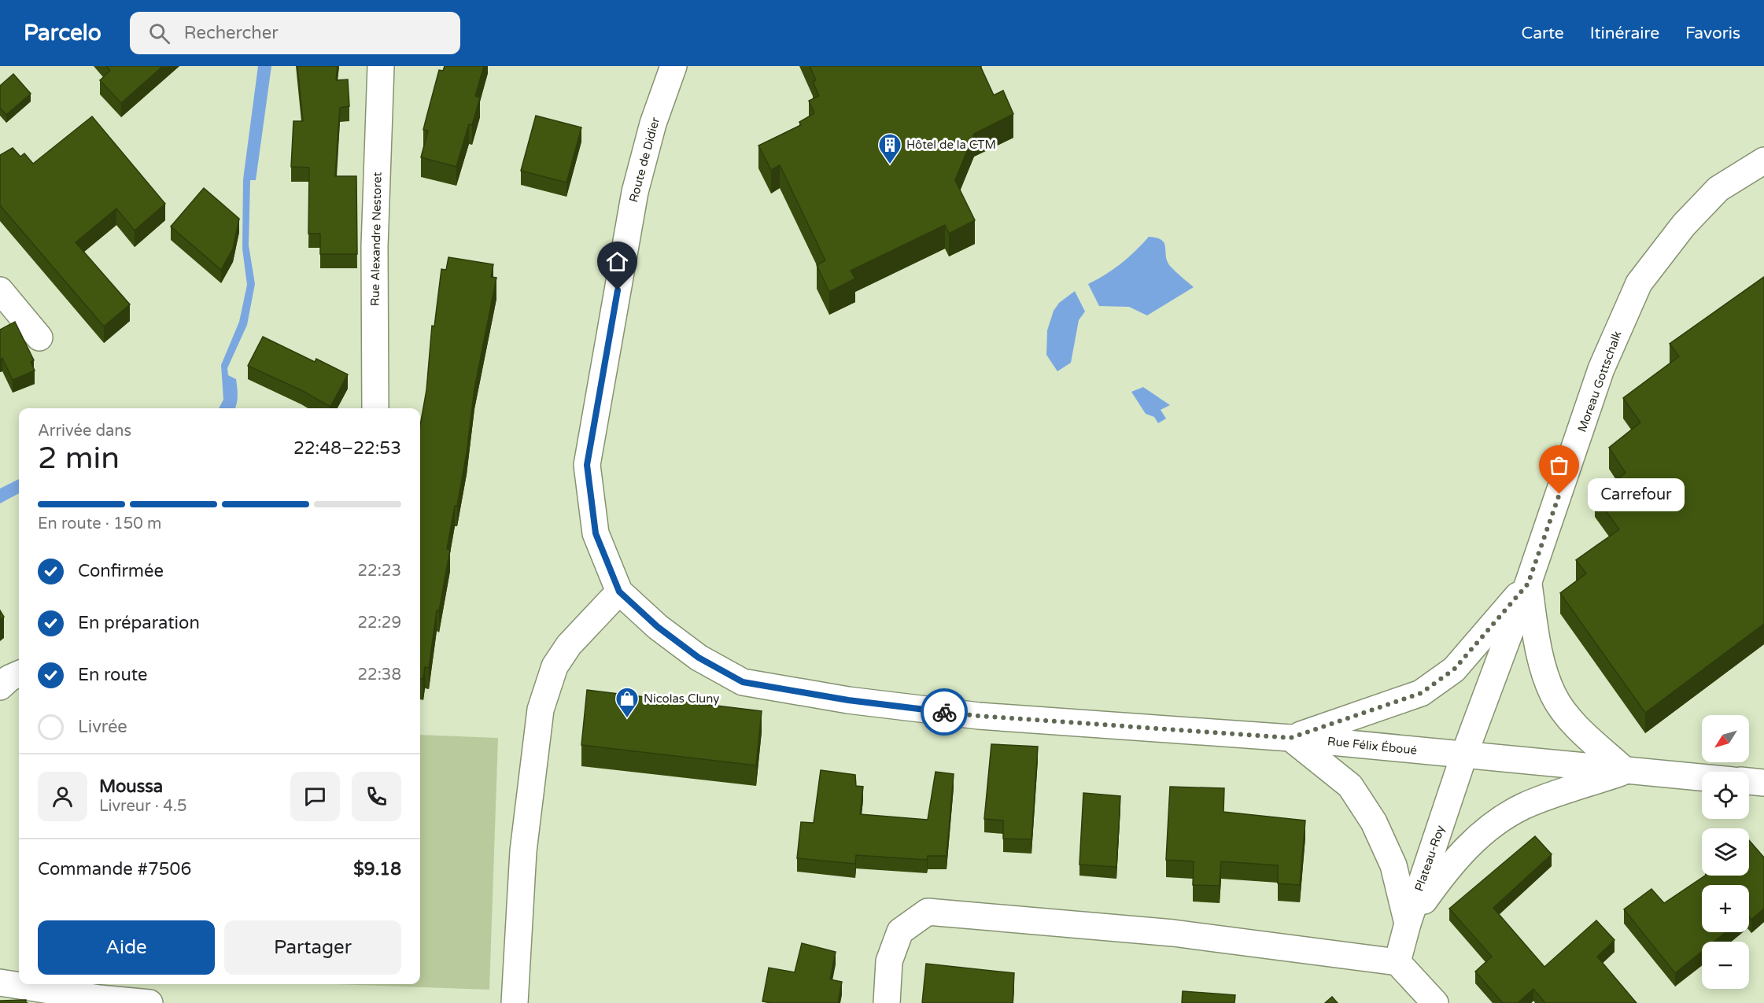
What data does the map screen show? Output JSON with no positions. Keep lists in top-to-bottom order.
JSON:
{
  "streets": {
    "street": [
      "Route de Didier",
      "Rue Alexandre Nestoret",
      "Moreau Gottschalk",
      "Rue Félix Éboué",
      "Plateau-Roy"
    ]
  },
  "crossings": [
    ["Route de Didier", "Rue Félix Éboué"],
    ["Moreau Gottschalk", "Rue Félix Éboué"],
    ["Moreau Gottschalk", "Plateau-Roy"],
    ["Rue Félix Éboué", "Plateau-Roy"]
  ],
  "places": {
    "building": ["Hôtel de la CTM"],
    "other": ["Carrefour"],
    "shop": ["Nicolas Cluny"]
  },
  "north": "bottom left",
  "page": {
    "header": "Parcelo",
    "search": "Rechercher",
    "nav": ["Carte", "Itinéraire", "Favoris"],
    "heading": ["2 min", "Arrivée dans", "22:48–22:53"],
    "panel": [
      "Moussa",
      "Livreur · 4.5",
      "Commande #7506",
      "$9.18"
    ],
    "bubble": "Carrefour",
    "bar": "En route · 150 m",
    "list": [
      ["Confirmée", "22:23"],
      ["En préparation", "22:29"],
      ["En route", "22:38"],
      "Livrée"
    ],
    "map_buttons": ["+", "−"],
    "buttons": ["Aide", "Partager"]
  }
}
